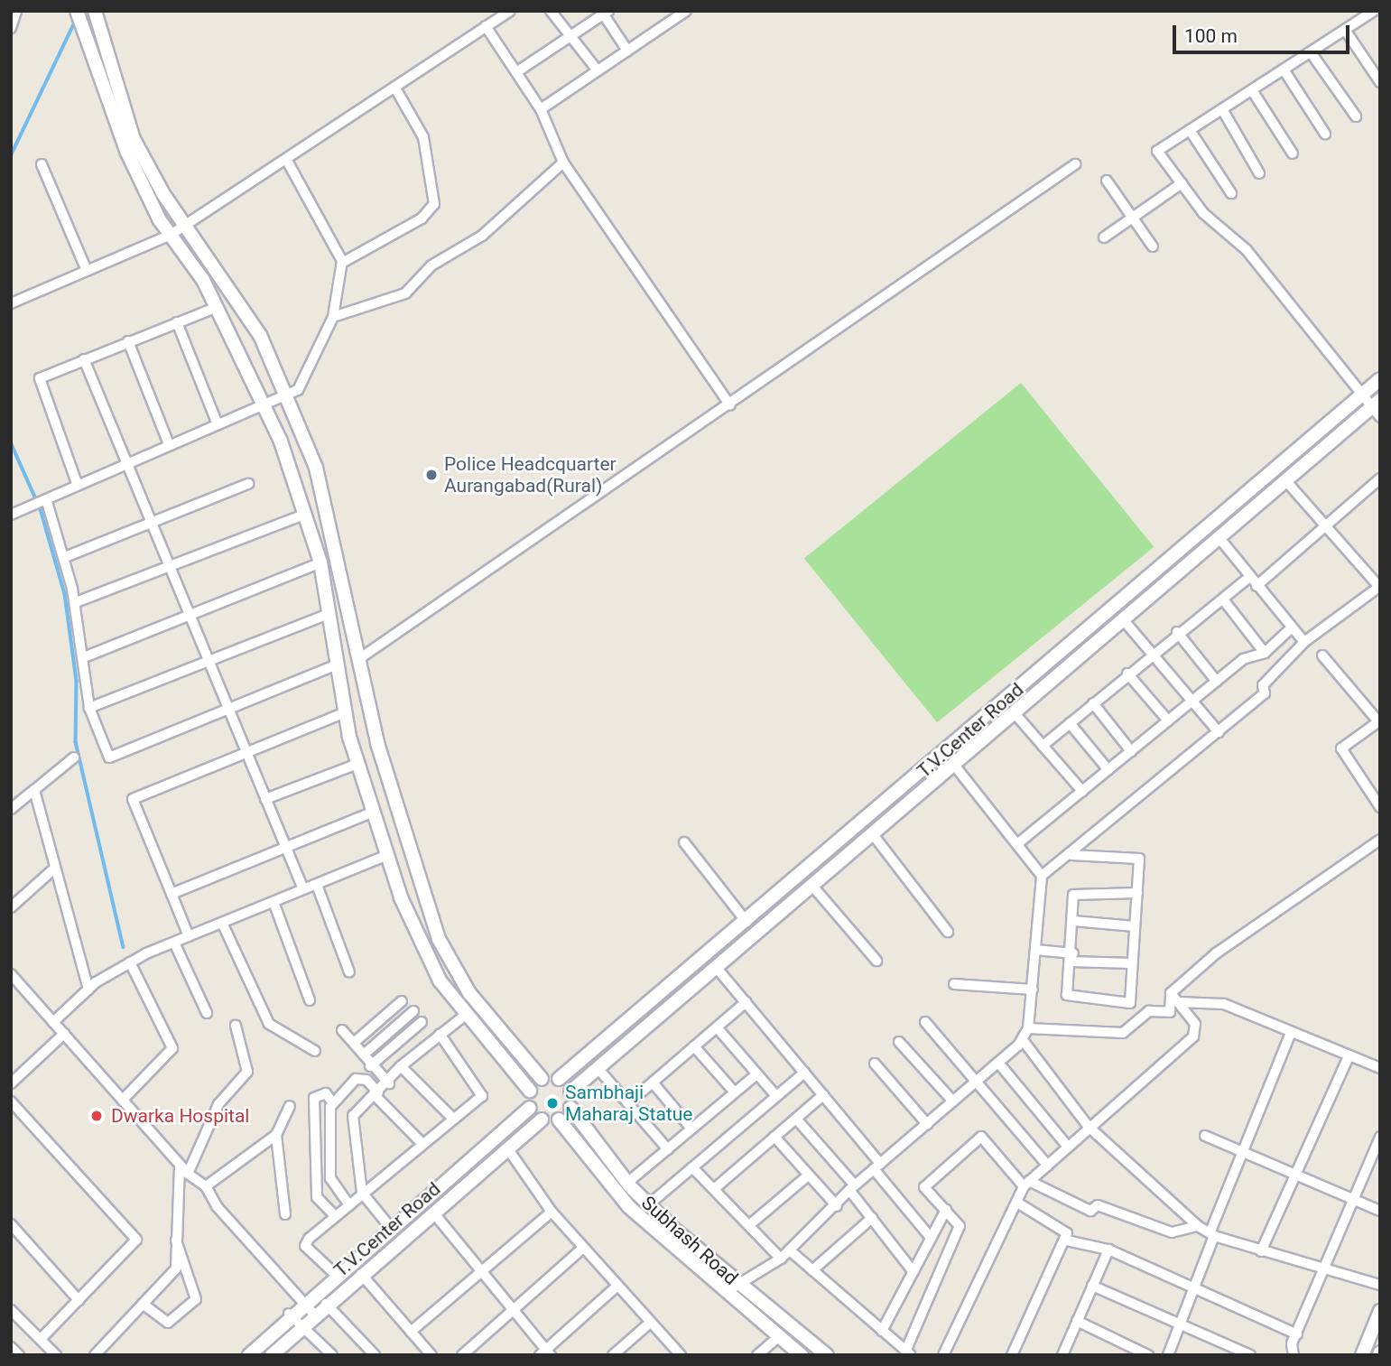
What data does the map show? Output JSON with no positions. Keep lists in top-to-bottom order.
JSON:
{
  "streets": {
    "street": ["T.V.Center Road", "Subhash Road"]
  },
  "crossings": [
    ["T.V.Center Road", "Subhash Road"]
  ],
  "places": ["Police Headcquarter Aurangabad(Rural)", "Sambhaji Maharaj Statue", "Dwarka Hospital"],
  "scale_bar": "100 m"
}
